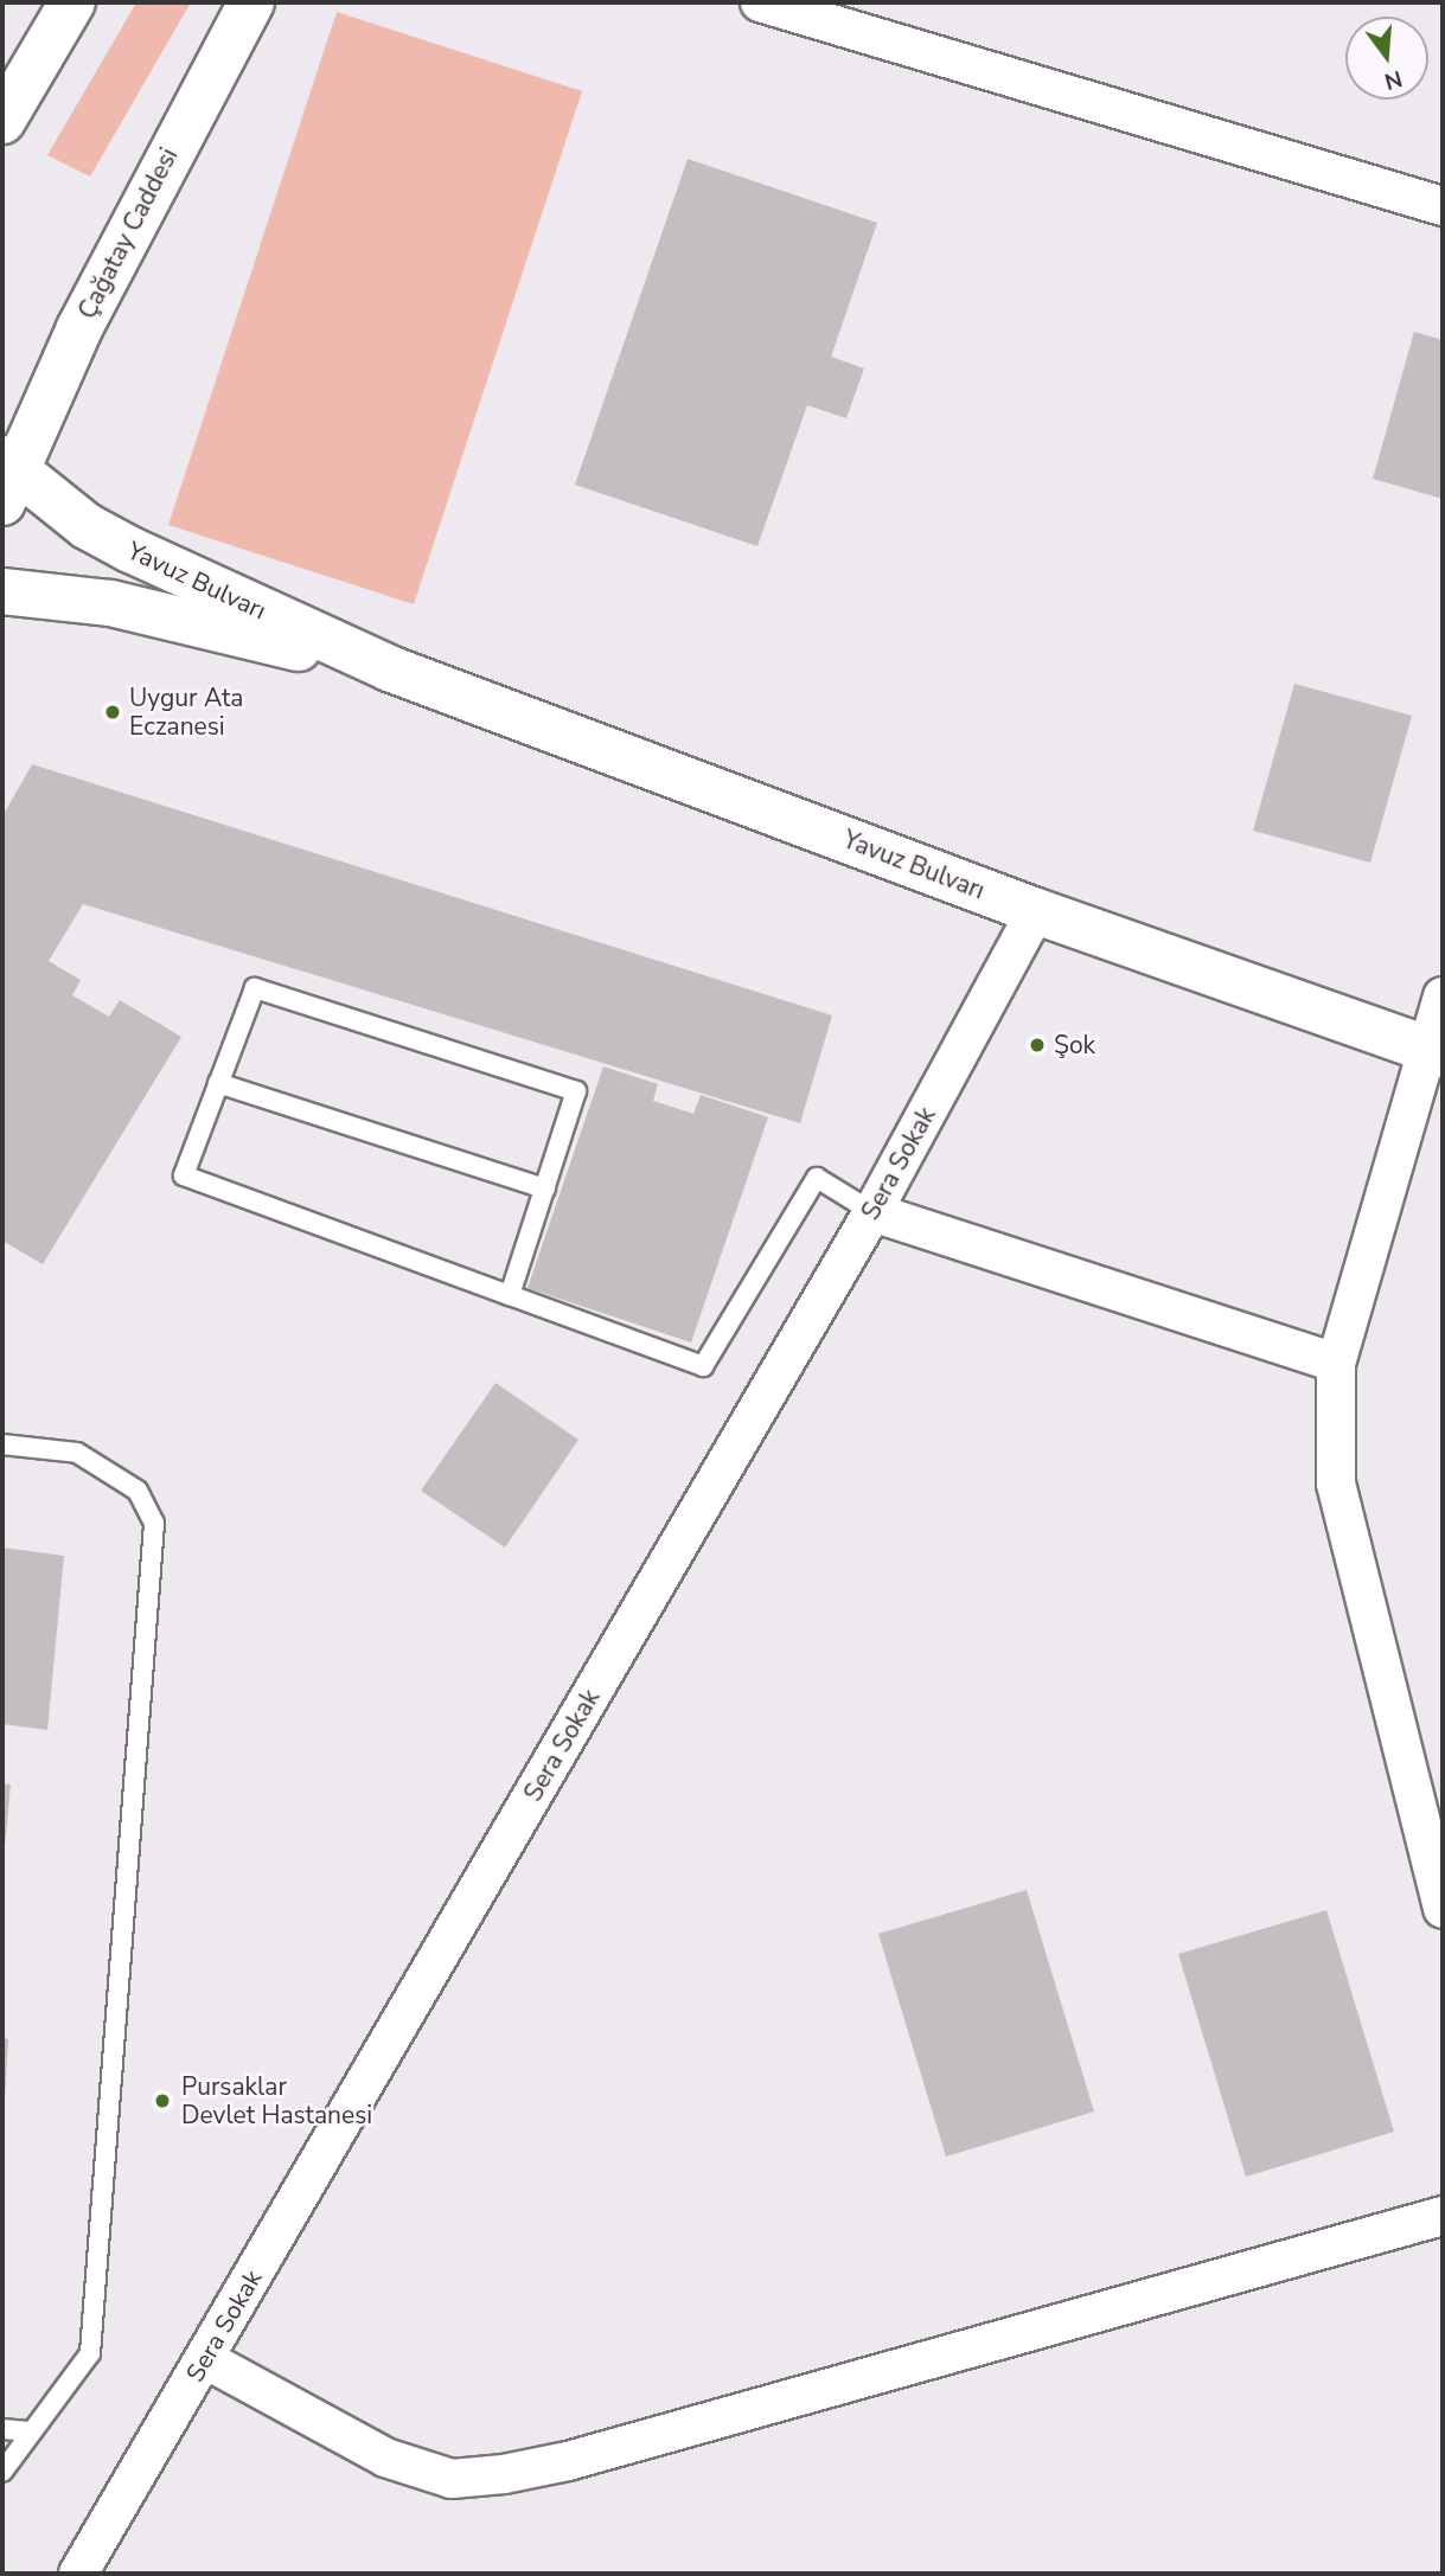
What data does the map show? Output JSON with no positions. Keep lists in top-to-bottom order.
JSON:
{
  "streets": {
    "street": ["Çağatay Caddesi", "Yavuz Bulvarı", "Sera Sokak"]
  },
  "crossings": [
    ["Çağatay Caddesi", "Yavuz Bulvarı"],
    ["Yavuz Bulvarı", "Sera Sokak"]
  ],
  "places": ["Uygur Ata Eczanesi", "Şok", "Pursaklar Devlet Hastanesi"],
  "north": "bottom"
}
